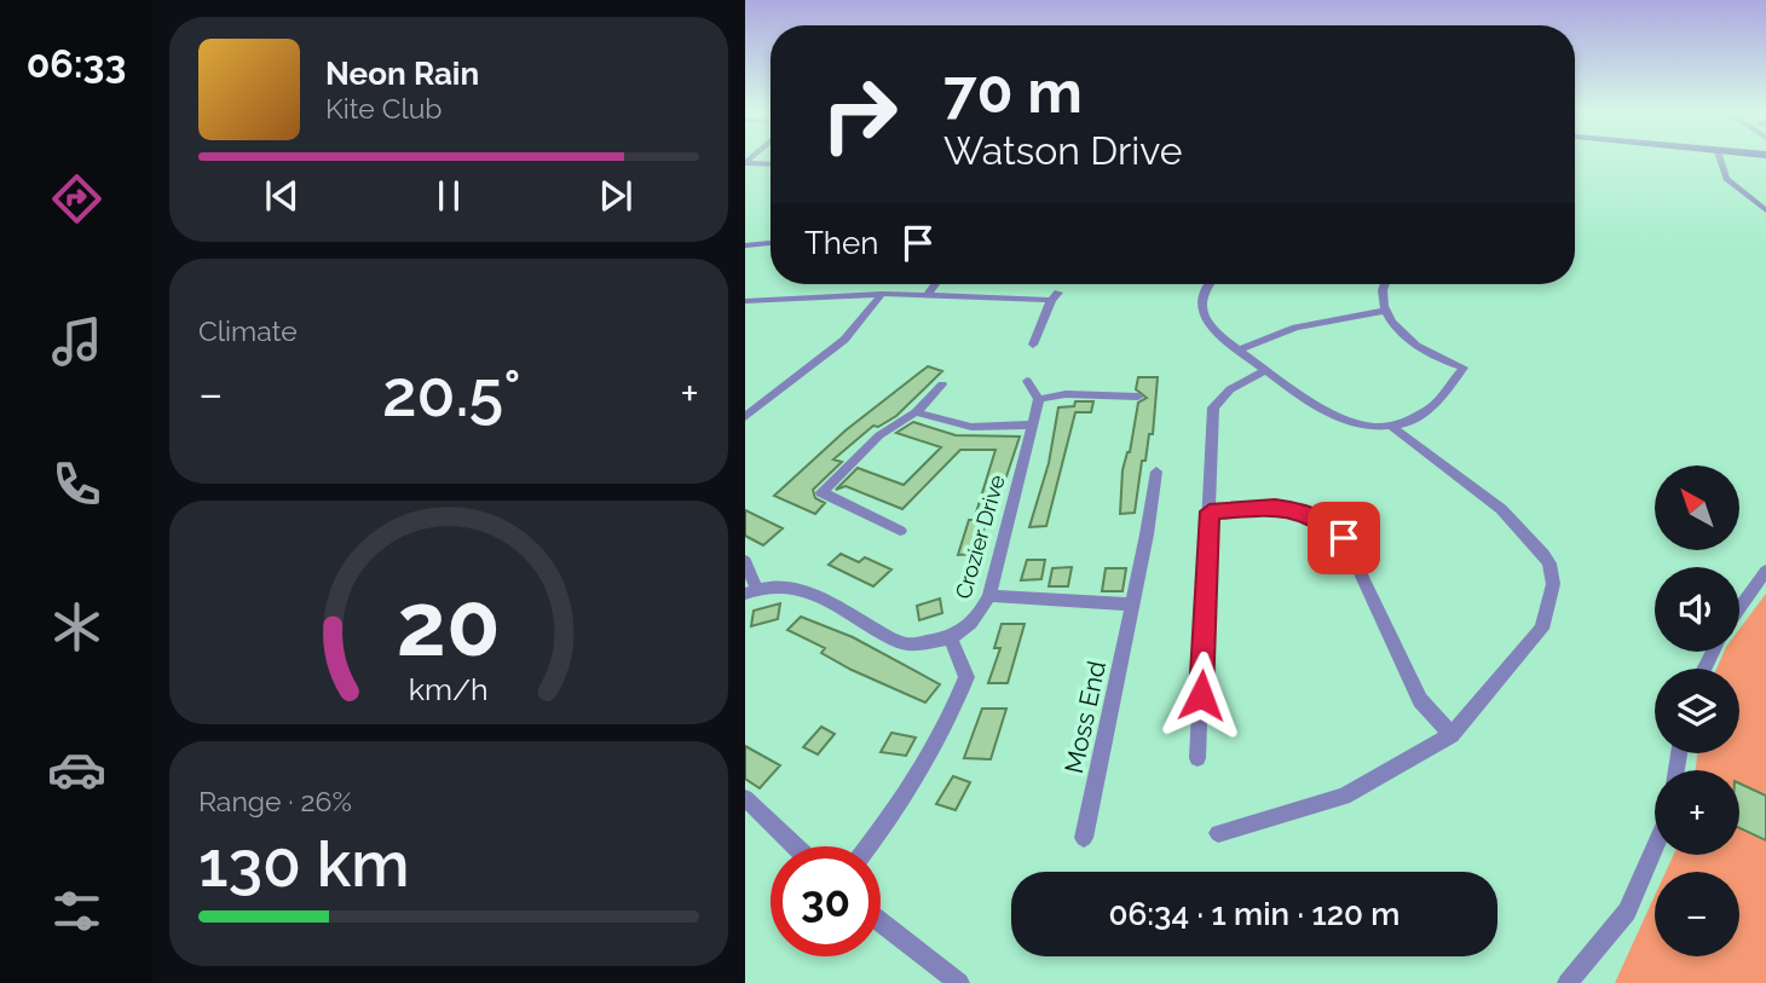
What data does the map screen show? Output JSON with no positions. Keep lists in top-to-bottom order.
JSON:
{
  "streets": {
    "street": ["Crozier Drive", "Moss End"]
  },
  "north": "top left",
  "page": {
    "tabs": "06:33",
    "turn": ["70 m", "Watson Drive"],
    "song": ["Neon Rain", "Kite Club"],
    "then": "Then",
    "tile": [
      "Climate",
      ["Range · 26%", "130 km"]
    ],
    "heat": ["−", "20.5°", "+"],
    "map_buttons": ["+", "−"],
    "limit": "30",
    "trip": "06:34 · 1 min · 120 m",
    "gauge": ["20", "km/h"]
  }
}
